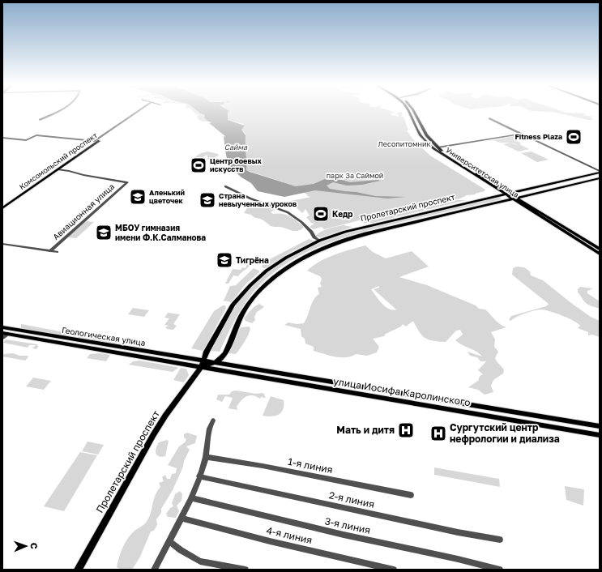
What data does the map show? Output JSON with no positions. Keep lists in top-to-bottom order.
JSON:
{
  "streets": {
    "main road": [
      "Комсомольский проспект",
      "Университетская улица",
      "Пролетарский проспект",
      "Геологическая улица",
      "улица Иосифа Каролинского"
    ],
    "street": [
      "Авиационная улица",
      "1-я линия",
      "2-я линия",
      "3-я линия",
      "4-я линия"
    ]
  },
  "crossings": [
    ["Комсомольский проспект", "Авиационная улица"],
    ["Университетская улица", "Пролетарский проспект"],
    ["Пролетарский проспект", "Геологическая улица"],
    ["Пролетарский проспект", "улица Иосифа Каролинского"],
    ["Геологическая улица", "улица Иосифа Каролинского"]
  ],
  "water": ["Сайма"],
  "parks": ["Лесопитомник", "парк За Саймой"],
  "places": {
    "sports": ["Fitness Plaza", "Центр боевых искусств", "Кедр"],
    "school or university": [
      "Аленький цветочек",
      "Страна невыученных уроков",
      "МБОУ гимназия имени Ф.К.Салманова",
      "Тигрёна"
    ],
    "hospital": ["Мать и дитя", "Сургутский центр нефрологии и диализа"]
  },
  "north": "right"
}
